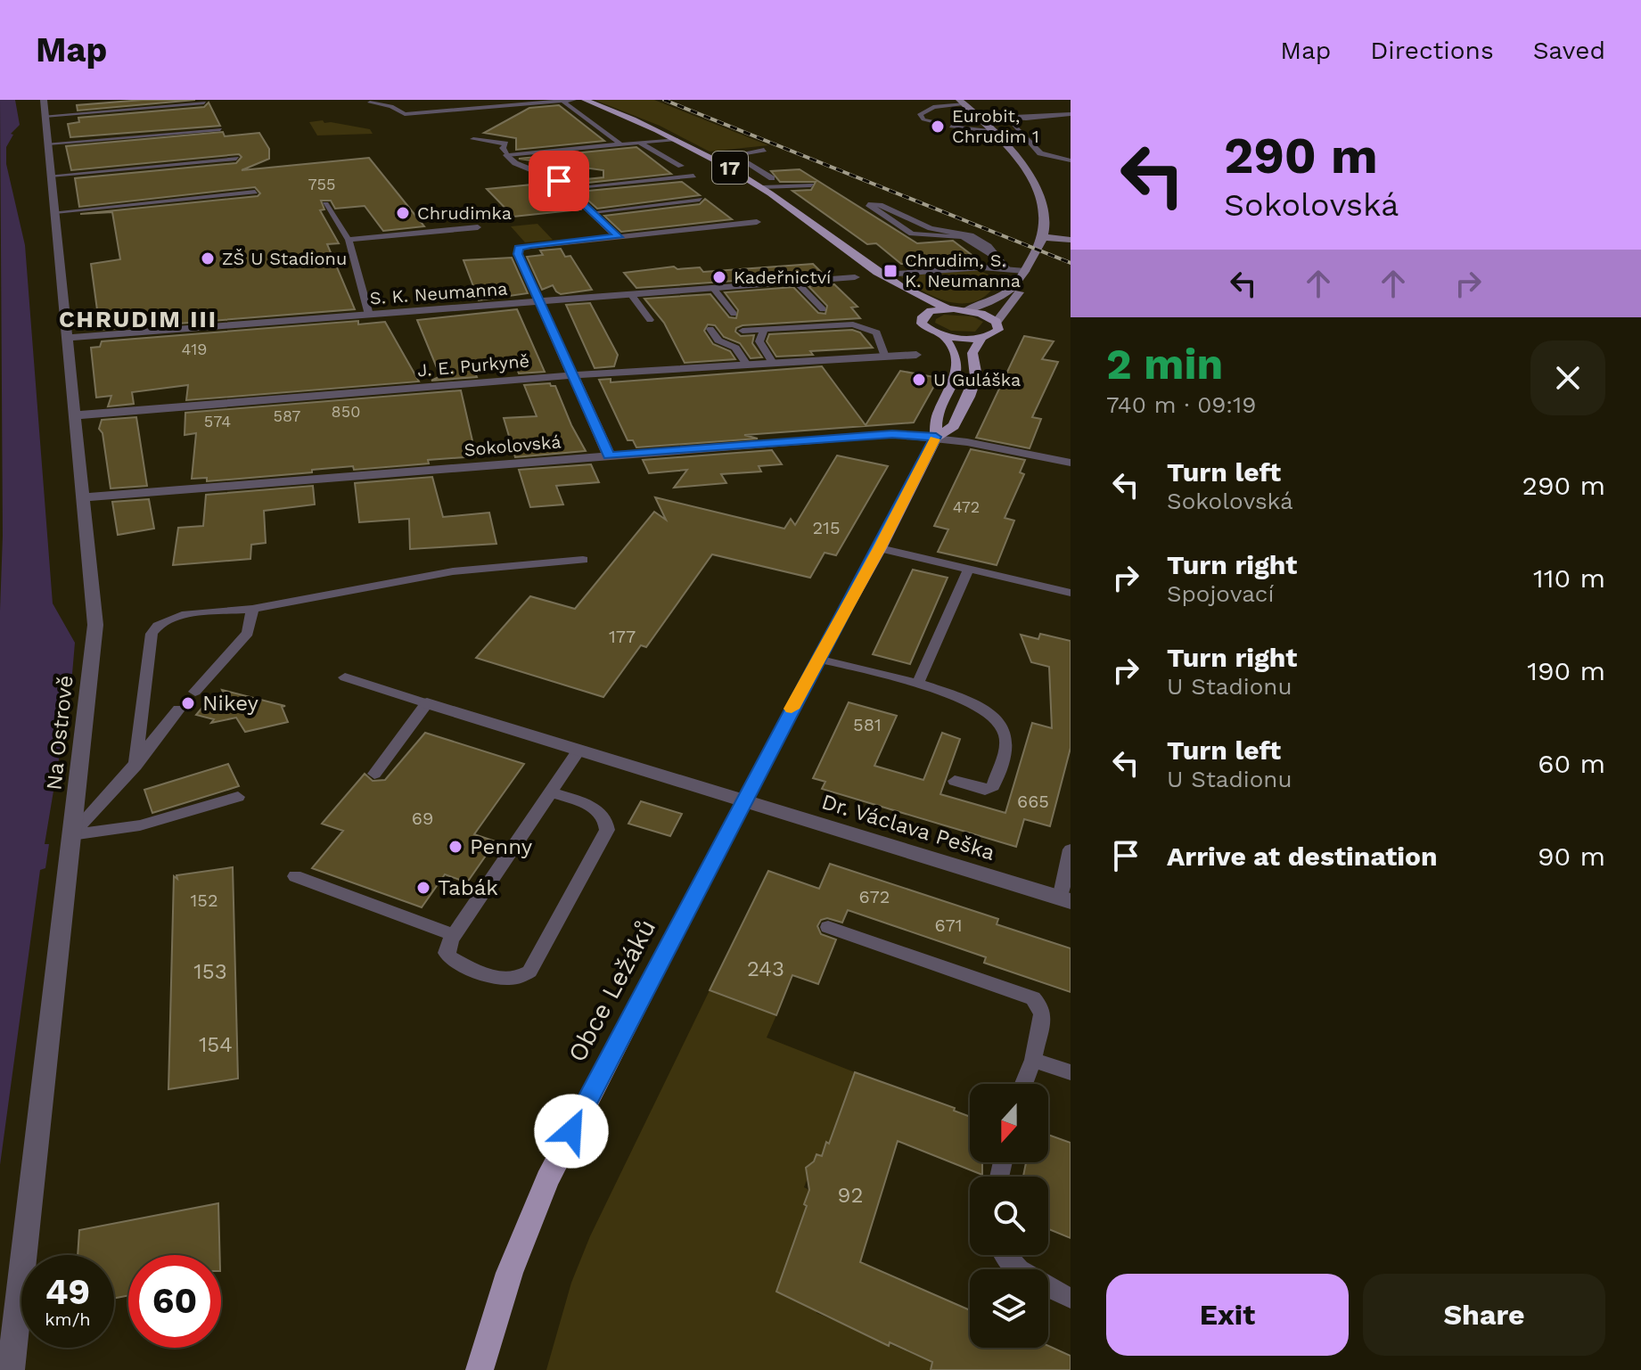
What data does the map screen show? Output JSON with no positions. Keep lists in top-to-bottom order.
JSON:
{
  "streets": {
    "main road": ["17", "Obce Ležáků"],
    "street": [
      "S. K. Neumanna",
      "J. E. Purkyně",
      "Sokolovská",
      "Na Ostrově",
      "Dr. Václava Peška"
    ]
  },
  "crossings": [
    ["17", "Obce Ležáků"],
    ["S. K. Neumanna", "Na Ostrově"],
    ["J. E. Purkyně", "Na Ostrově"],
    ["Sokolovská", "Na Ostrově"],
    ["Sokolovská", "Obce Ležáků"],
    ["Dr. Václava Peška", "Obce Ležáků"]
  ],
  "districts": ["CHRUDIM III"],
  "places": {
    "other": [
      "Eurobit, Chrudim 1",
      "Chrudimka",
      "ZŠ U Stadionu",
      "Kadeřnictví",
      "U Guláška",
      "Nikey",
      "Penny",
      "Tabák"
    ],
    "transit": ["Chrudim, S. K. Neumanna"]
  },
  "house_numbers": [
    "755",
    "419",
    "850",
    "587",
    "574",
    "472",
    "215",
    "177",
    "581",
    "665",
    "69",
    "672",
    "152",
    "671",
    "243",
    "153",
    "154",
    "92"
  ],
  "north": "bottom",
  "page": {
    "header": "Map",
    "nav": ["Map", "Directions", "Saved"],
    "turn": ["290 m", "Sokolovská"],
    "heading": ["2 min", "740 m · 09:19"],
    "list": [
      {
        "name": "Turn left",
        "note": "Sokolovská",
        "value": "290 m"
      },
      {
        "name": "Turn right",
        "note": "Spojovací",
        "value": "110 m"
      },
      {
        "name": "Turn right",
        "note": "U Stadionu",
        "value": "190 m"
      },
      {
        "name": "Turn left",
        "note": "U Stadionu",
        "value": "60 m"
      },
      {
        "name": "Arrive at destination",
        "value": "90 m"
      }
    ],
    "speed": "49 km/h",
    "limit": "60",
    "buttons": ["Exit", "Share"]
  }
}
